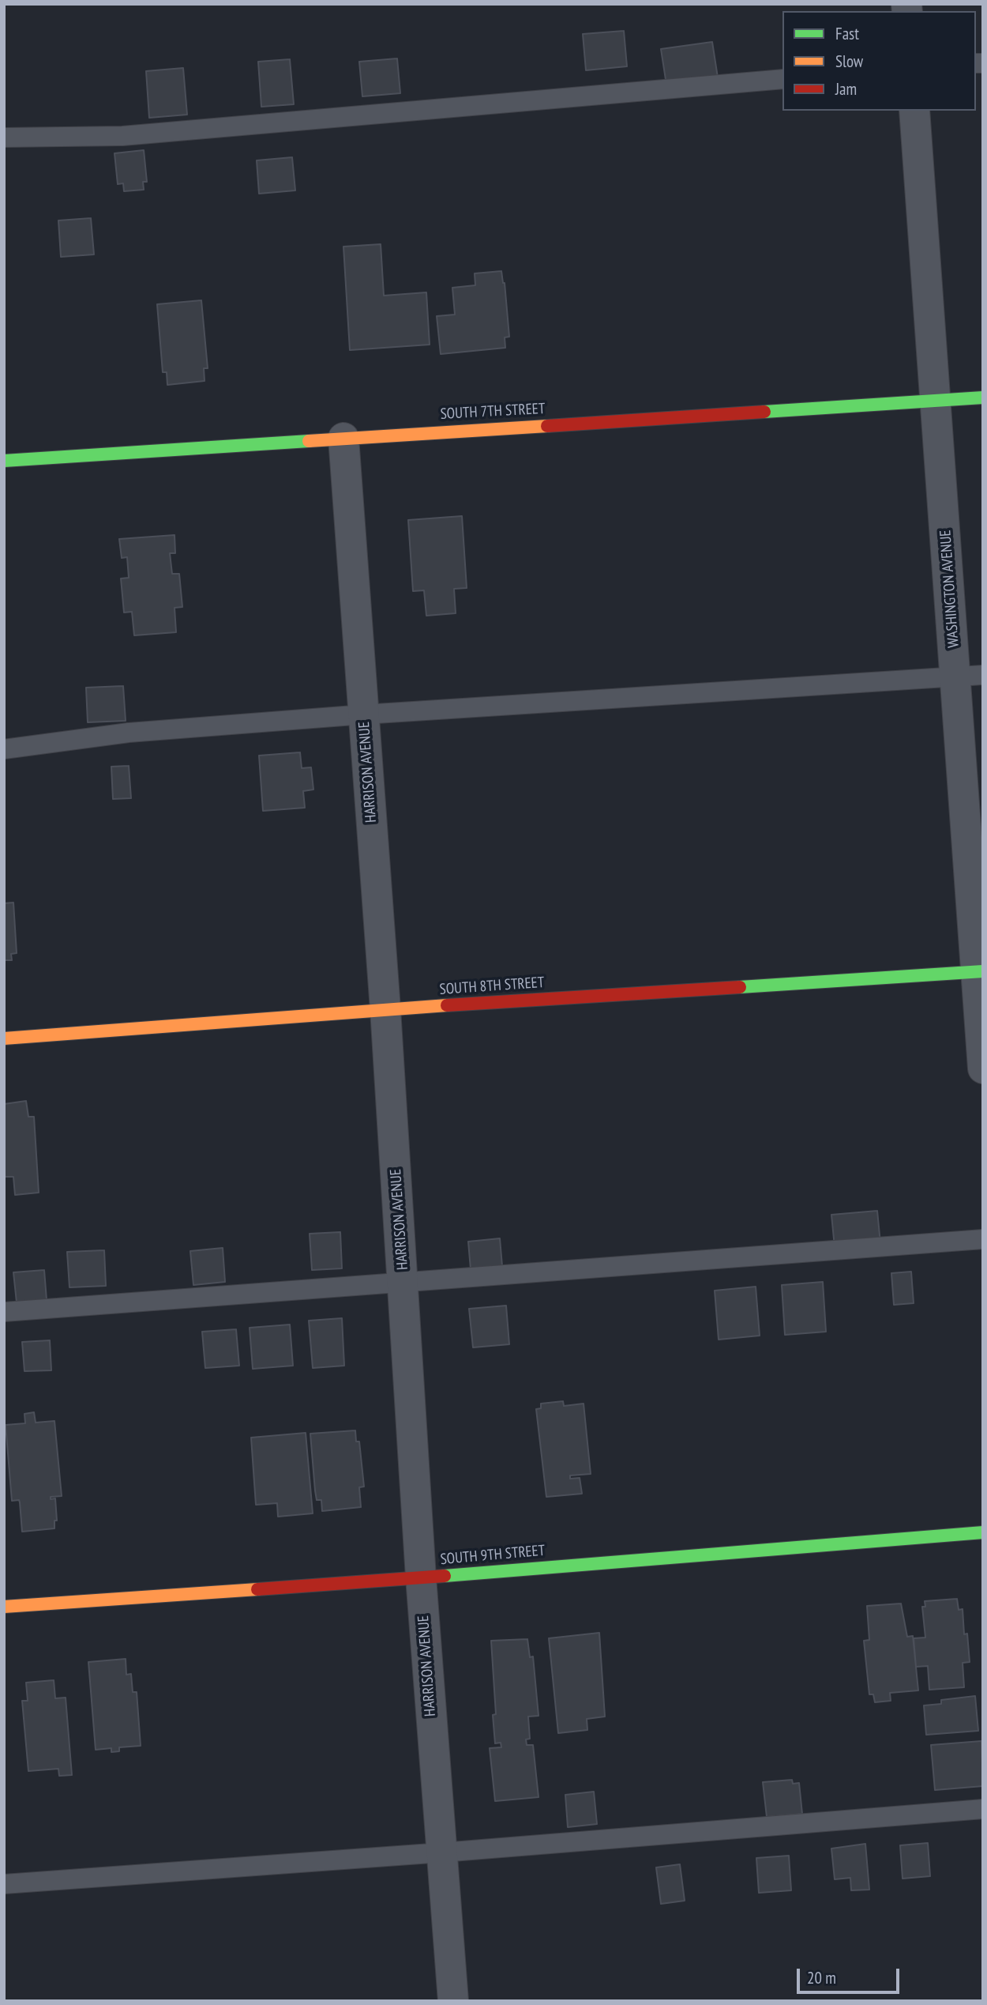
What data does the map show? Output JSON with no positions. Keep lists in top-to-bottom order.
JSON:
{
  "streets": {
    "street": [
      "SOUTH 7TH STREET",
      "WASHINGTON AVENUE",
      "HARRISON AVENUE",
      "SOUTH 8TH STREET",
      "SOUTH 9TH STREET"
    ]
  },
  "crossings": [
    ["SOUTH 7TH STREET", "WASHINGTON AVENUE"],
    ["SOUTH 7TH STREET", "HARRISON AVENUE"],
    ["WASHINGTON AVENUE", "SOUTH 8TH STREET"],
    ["HARRISON AVENUE", "SOUTH 8TH STREET"],
    ["HARRISON AVENUE", "SOUTH 9TH STREET"]
  ],
  "legend": ["Fast", "Slow", "Jam"],
  "scale_bar": "20 m"
}
